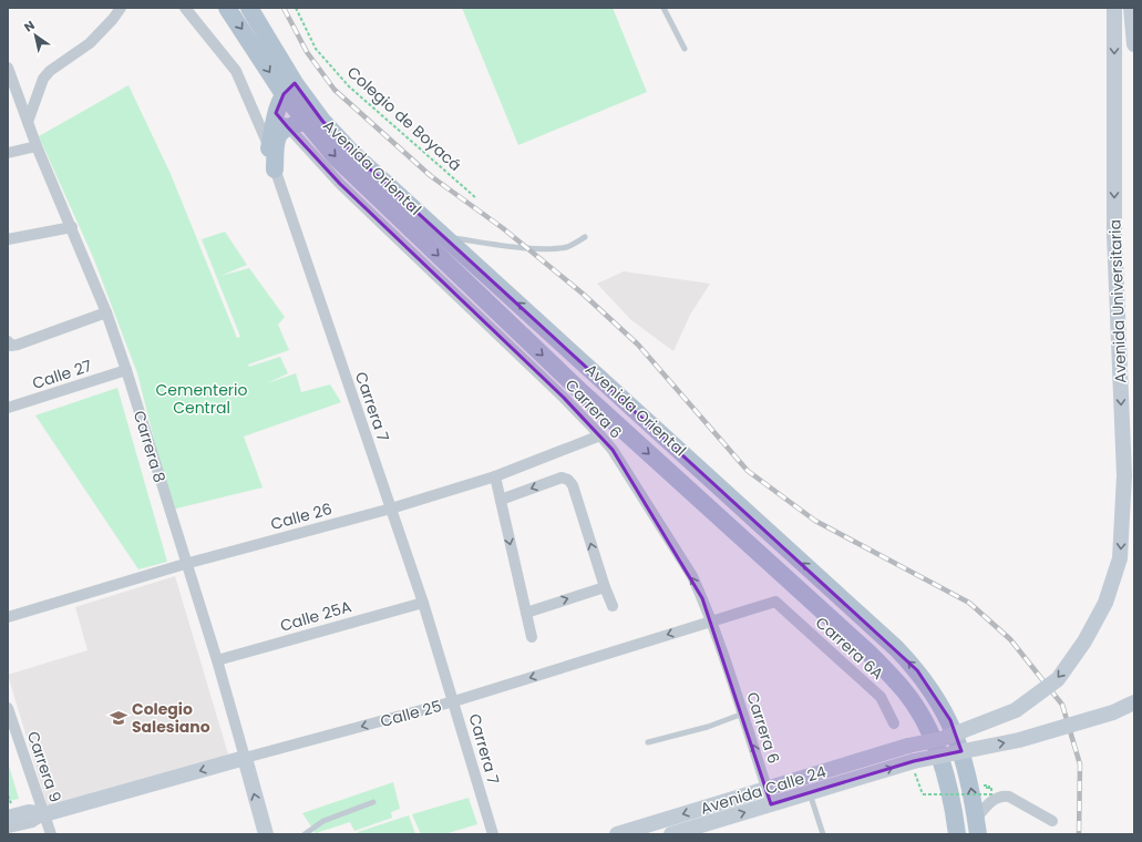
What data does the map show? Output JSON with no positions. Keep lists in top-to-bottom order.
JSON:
{
  "streets": {
    "main road": [
      "Avenida Oriental",
      "Avenida Universitaria",
      "Carrera 8",
      "Calle 25",
      "Avenida Calle 24"
    ],
    "street": [
      "Calle 27",
      "Carrera 7",
      "Carrera 6",
      "Calle 26",
      "Calle 25A",
      "Carrera 6A",
      "Carrera 9"
    ],
    "path": ["Colegio de Boyacá"]
  },
  "crossings": [
    ["Avenida Universitaria", "Avenida Calle 24"],
    ["Calle 27", "Carrera 8"],
    ["Carrera 7", "Calle 26"],
    ["Carrera 7", "Calle 25A"],
    ["Carrera 7", "Calle 25"],
    ["Carrera 6", "Calle 26"],
    ["Carrera 6", "Calle 25"],
    ["Carrera 6", "Avenida Calle 24"],
    ["Carrera 8", "Calle 26"],
    ["Carrera 8", "Calle 25A"],
    ["Carrera 8", "Calle 25"],
    ["Carrera 6A", "Calle 25"],
    ["Calle 25", "Carrera 9"]
  ],
  "one_way": ["Avenida Universitaria", "Calle 25"],
  "parks": ["Cementerio Central"],
  "places": {
    "school or university": ["Colegio Salesiano"]
  },
  "north": "top left"
}
